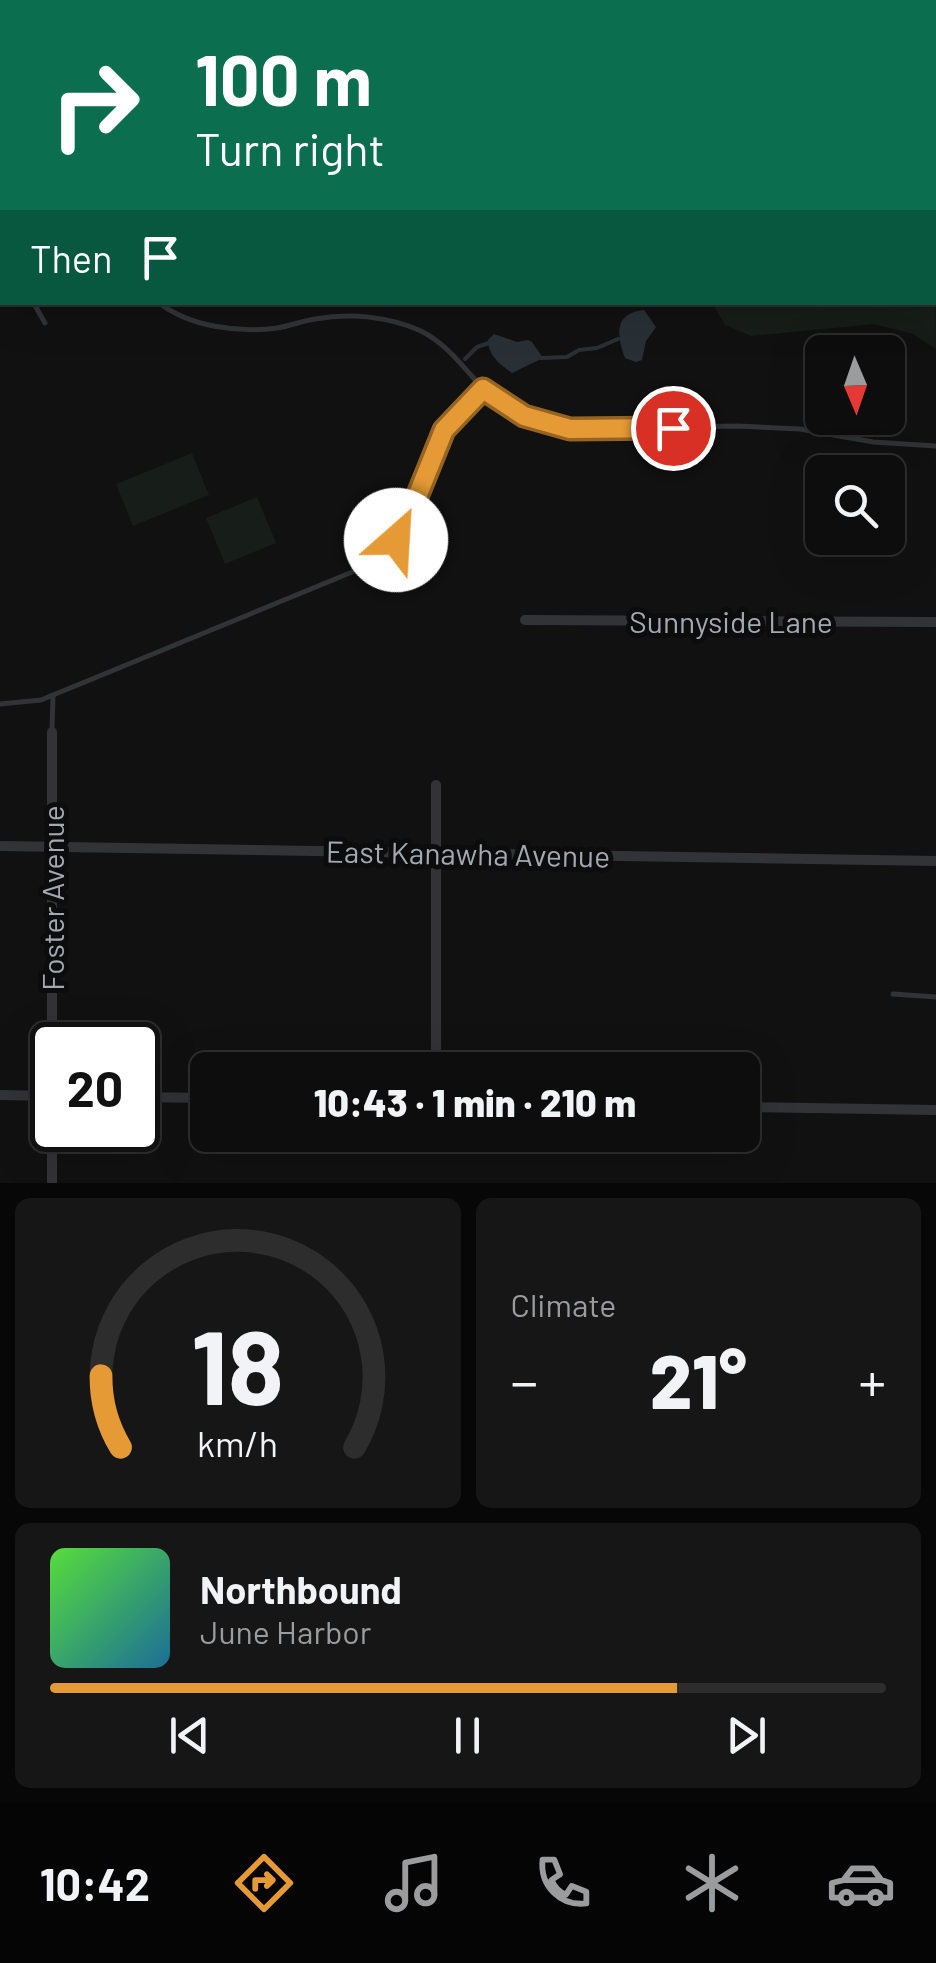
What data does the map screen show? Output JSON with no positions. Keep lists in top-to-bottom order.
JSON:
{
  "streets": {
    "street": ["Sunnyside Lane", "East Kanawha Avenue", "Foster Avenue"]
  },
  "crossings": [
    ["East Kanawha Avenue", "Foster Avenue"]
  ],
  "north": "bottom",
  "page": {
    "turn": ["100 m", "Turn right"],
    "then": "Then",
    "limit": "20",
    "trip": "10:43 · 1 min · 210 m",
    "tile": "Climate",
    "heat": ["−", "21°", "+"],
    "song": ["Northbound", "June Harbor"],
    "tabs": "10:42",
    "gauge": ["18", "km/h"]
  }
}
